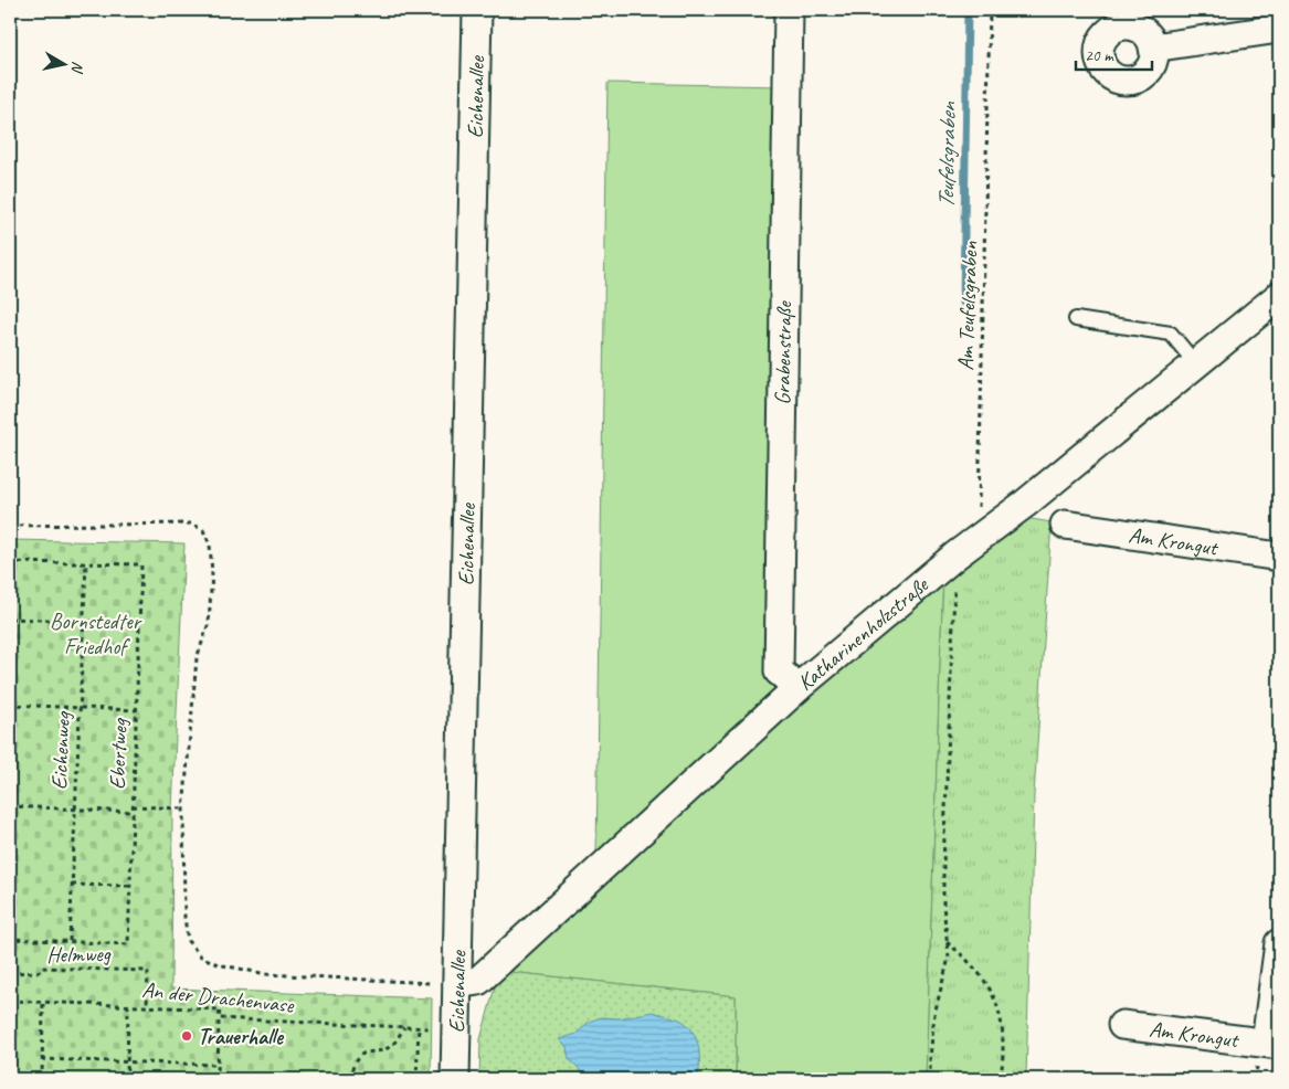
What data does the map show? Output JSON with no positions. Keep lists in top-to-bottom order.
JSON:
{
  "streets": {
    "street": [
      "Eichenallee",
      "Grabenstraße",
      "Am Krongut",
      "Katharinenholzstraße"
    ],
    "path": [
      "Am Teufelsgraben",
      "Eichenweg",
      "Ebertweg",
      "Helmweg",
      "An der Drachenvase"
    ]
  },
  "crossings": [
    ["Eichenallee", "Katharinenholzstraße"],
    ["Eichenallee", "An der Drachenvase"],
    ["Am Teufelsgraben", "Katharinenholzstraße"],
    ["Grabenstraße", "Katharinenholzstraße"],
    ["Eichenweg", "Ebertweg"],
    ["Helmweg", "An der Drachenvase"]
  ],
  "water": ["Teufelsgraben"],
  "parks": ["Bornstedter Friedhof"],
  "places": ["Trauerhalle"],
  "scale_bar": "20 m",
  "north": "right"
}
